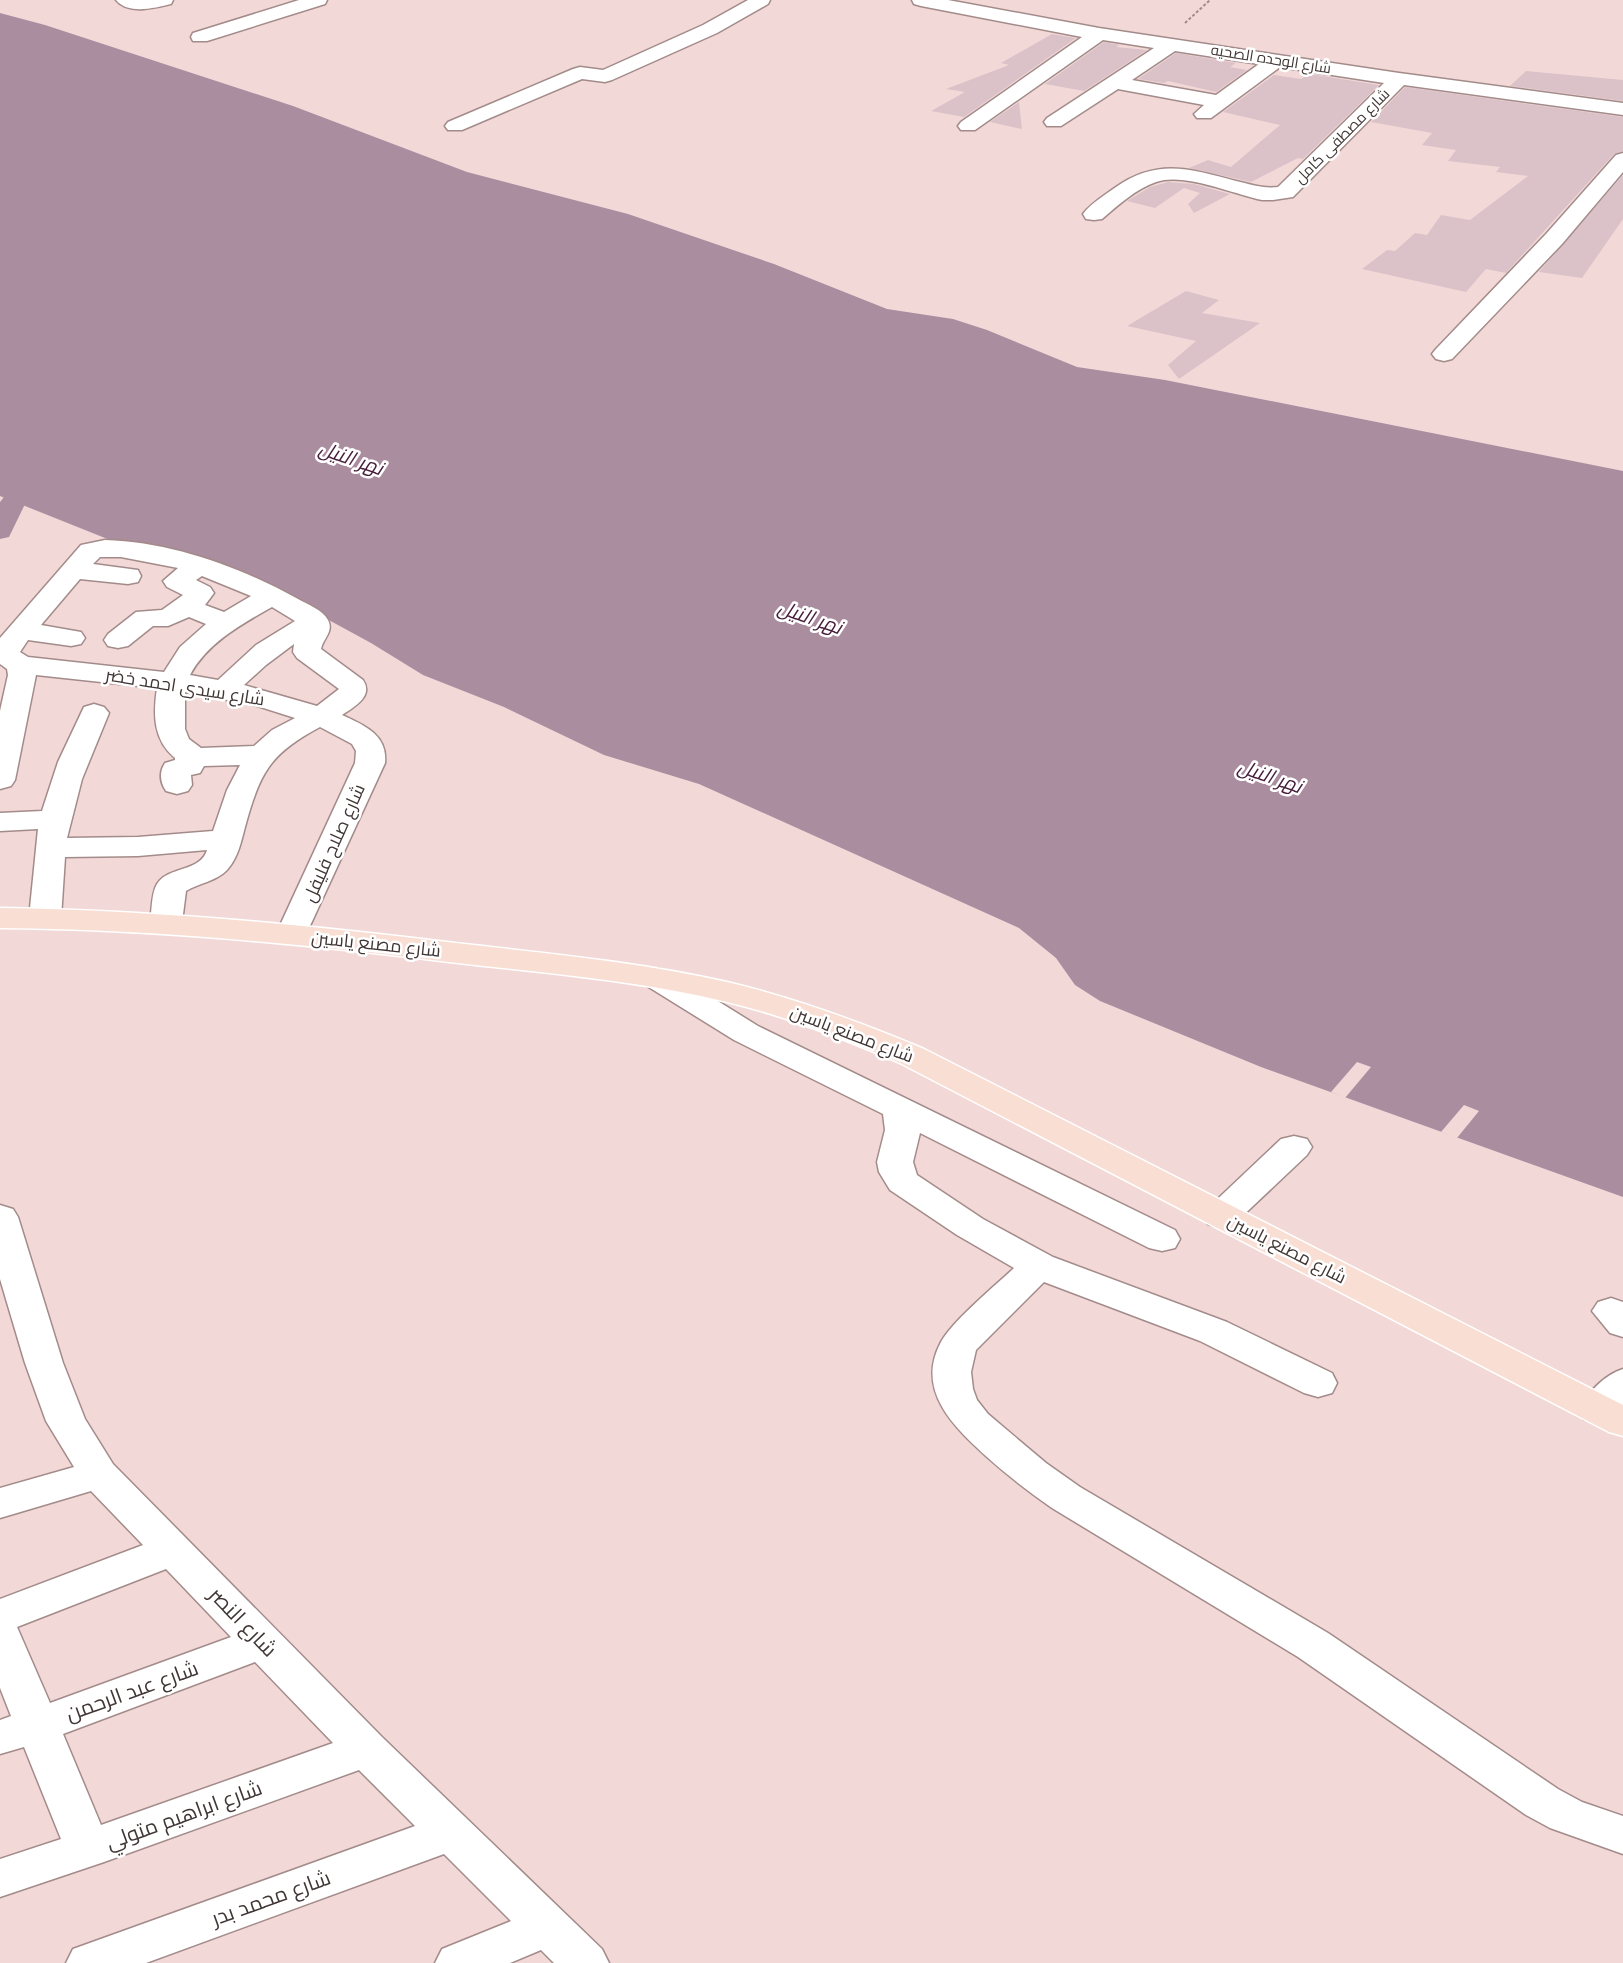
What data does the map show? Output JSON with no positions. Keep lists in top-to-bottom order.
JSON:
{
  "streets": {
    "main road": ["شارع مصنع ياسين"],
    "street": [
      "شارع الوحده الصحيه",
      "شارع مصطفى كامل",
      "شارع سيدى احمد خضر",
      "شارع صلاح فليفل",
      "شارع النصر",
      "شارع عبد الرحمن",
      "شارع ابراهيم متولي",
      "شارع محمد بدر"
    ]
  },
  "crossings": [
    ["شارع الوحده الصحيه", "شارع مصطفى كامل"],
    ["شارع سيدى احمد خضر", "شارع صلاح فليفل"],
    ["شارع صلاح فليفل", "شارع مصنع ياسين"],
    ["شارع النصر", "شارع عبد الرحمن"],
    ["شارع النصر", "شارع ابراهيم متولي"],
    ["شارع النصر", "شارع محمد بدر"]
  ],
  "water": ["نهر النيل"]
}
